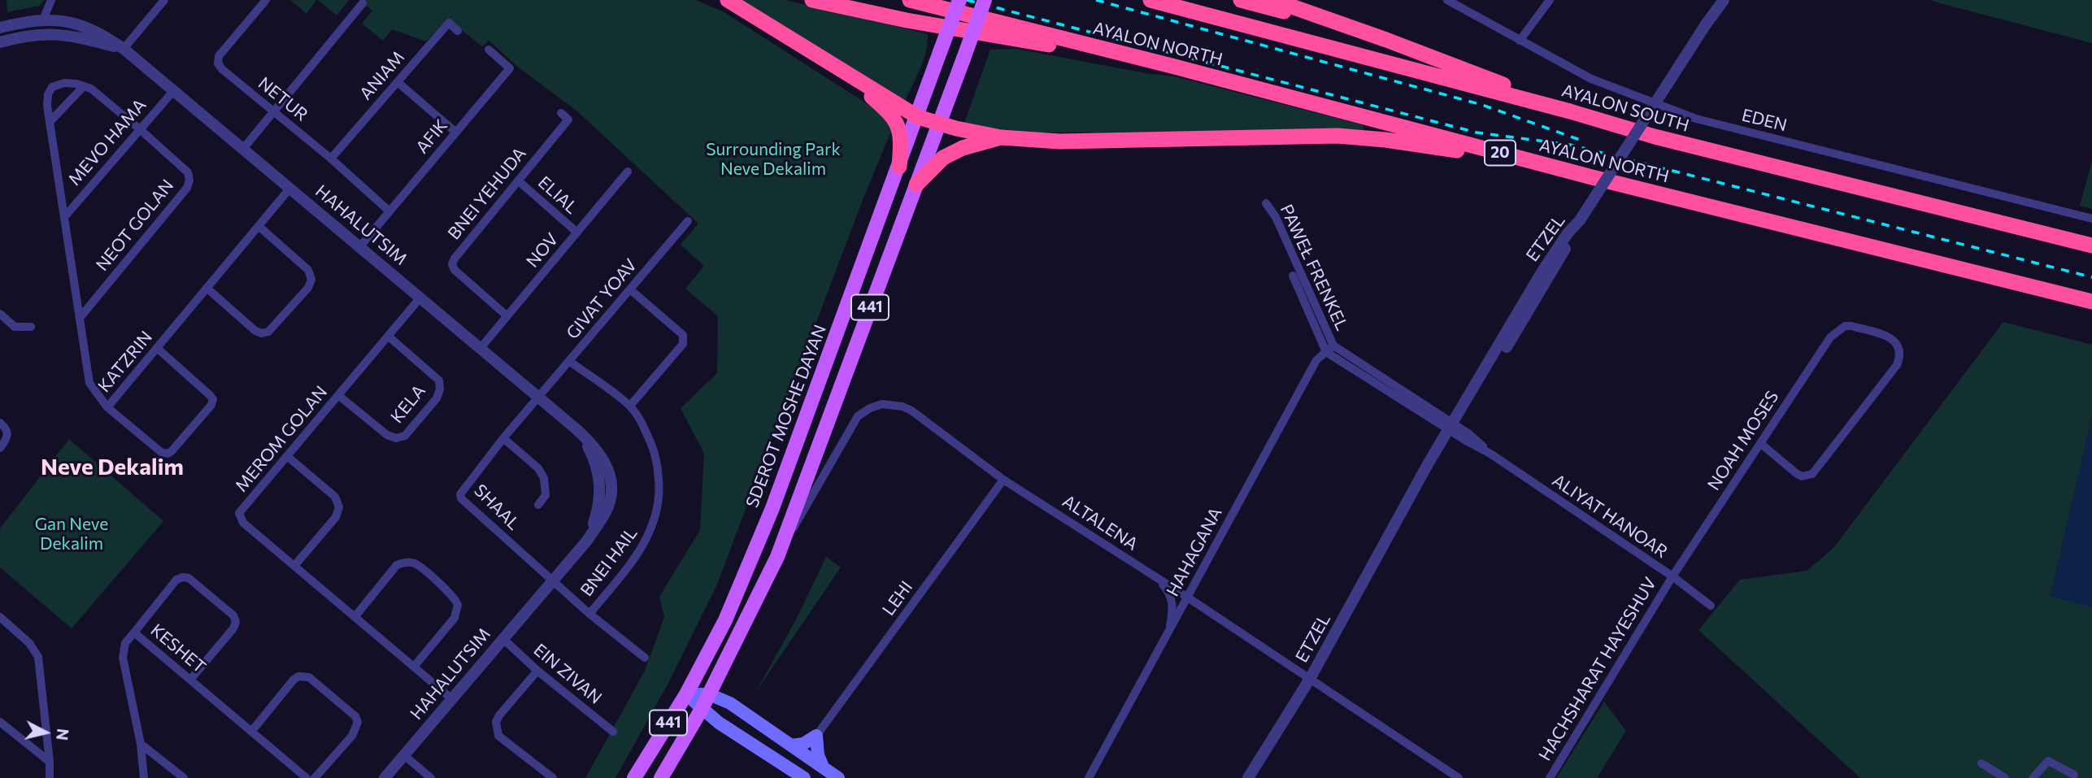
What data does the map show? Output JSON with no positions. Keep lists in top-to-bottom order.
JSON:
{
  "streets": {
    "highway": ["AYALON NORTH", "AYALON SOUTH", "20"],
    "main road": ["441", "SDEROT MOSHE DAYAN"],
    "street": [
      "ANIAM",
      "NETUR",
      "EDEN",
      "AFIK",
      "MEVO HAMA",
      "BNEI YEHUDA",
      "ELIAL",
      "NEOT GOLAN",
      "HAHALUTSIM",
      "ETZEL",
      "NOV",
      "PAWEŁ FRENKEL",
      "GIVAT YOAV",
      "KATZRIN",
      "KELA",
      "MEROM GOLAN",
      "NOAH MOSES",
      "SHAAL",
      "ALIYAT HANOAR",
      "ALTALENA",
      "HAHAGANA",
      "BNEI HAIL",
      "LEHI",
      "KESHET",
      "HACHSHARAT HAYESHUV",
      "EIN ZIVAN"
    ]
  },
  "crossings": [
    ["ANIAM", "NETUR"],
    ["NETUR", "AFIK"],
    ["AFIK", "HAHALUTSIM"],
    ["MEVO HAMA", "NEOT GOLAN"],
    ["MEVO HAMA", "HAHALUTSIM"],
    ["MEVO HAMA", "KATZRIN"],
    ["BNEI YEHUDA", "ELIAL"],
    ["BNEI YEHUDA", "NOV"],
    ["ELIAL", "NOV"],
    ["NEOT GOLAN", "KATZRIN"],
    ["HAHALUTSIM", "NOV"],
    ["HAHALUTSIM", "GIVAT YOAV"],
    ["HAHALUTSIM", "KATZRIN"],
    ["HAHALUTSIM", "MEROM GOLAN"],
    ["HAHALUTSIM", "SHAAL"],
    ["HAHALUTSIM", "EIN ZIVAN"],
    ["ETZEL", "ALIYAT HANOAR"],
    ["ETZEL", "ALTALENA"],
    ["PAWEŁ FRENKEL", "ALIYAT HANOAR"],
    ["PAWEŁ FRENKEL", "HAHAGANA"],
    ["GIVAT YOAV", "SHAAL"],
    ["GIVAT YOAV", "BNEI HAIL"],
    ["441", "ALTALENA"],
    ["KELA", "MEROM GOLAN"],
    ["NOAH MOSES", "ALIYAT HANOAR"],
    ["NOAH MOSES", "HACHSHARAT HAYESHUV"],
    ["ALIYAT HANOAR", "HAHAGANA"],
    ["ALIYAT HANOAR", "HACHSHARAT HAYESHUV"],
    ["ALTALENA", "HAHAGANA"],
    ["ALTALENA", "LEHI"]
  ],
  "districts": ["Neve Dekalim"],
  "parks": ["Surrounding Park Neve Dekalim", "Gan Neve Dekalim"],
  "north": "right"
}
